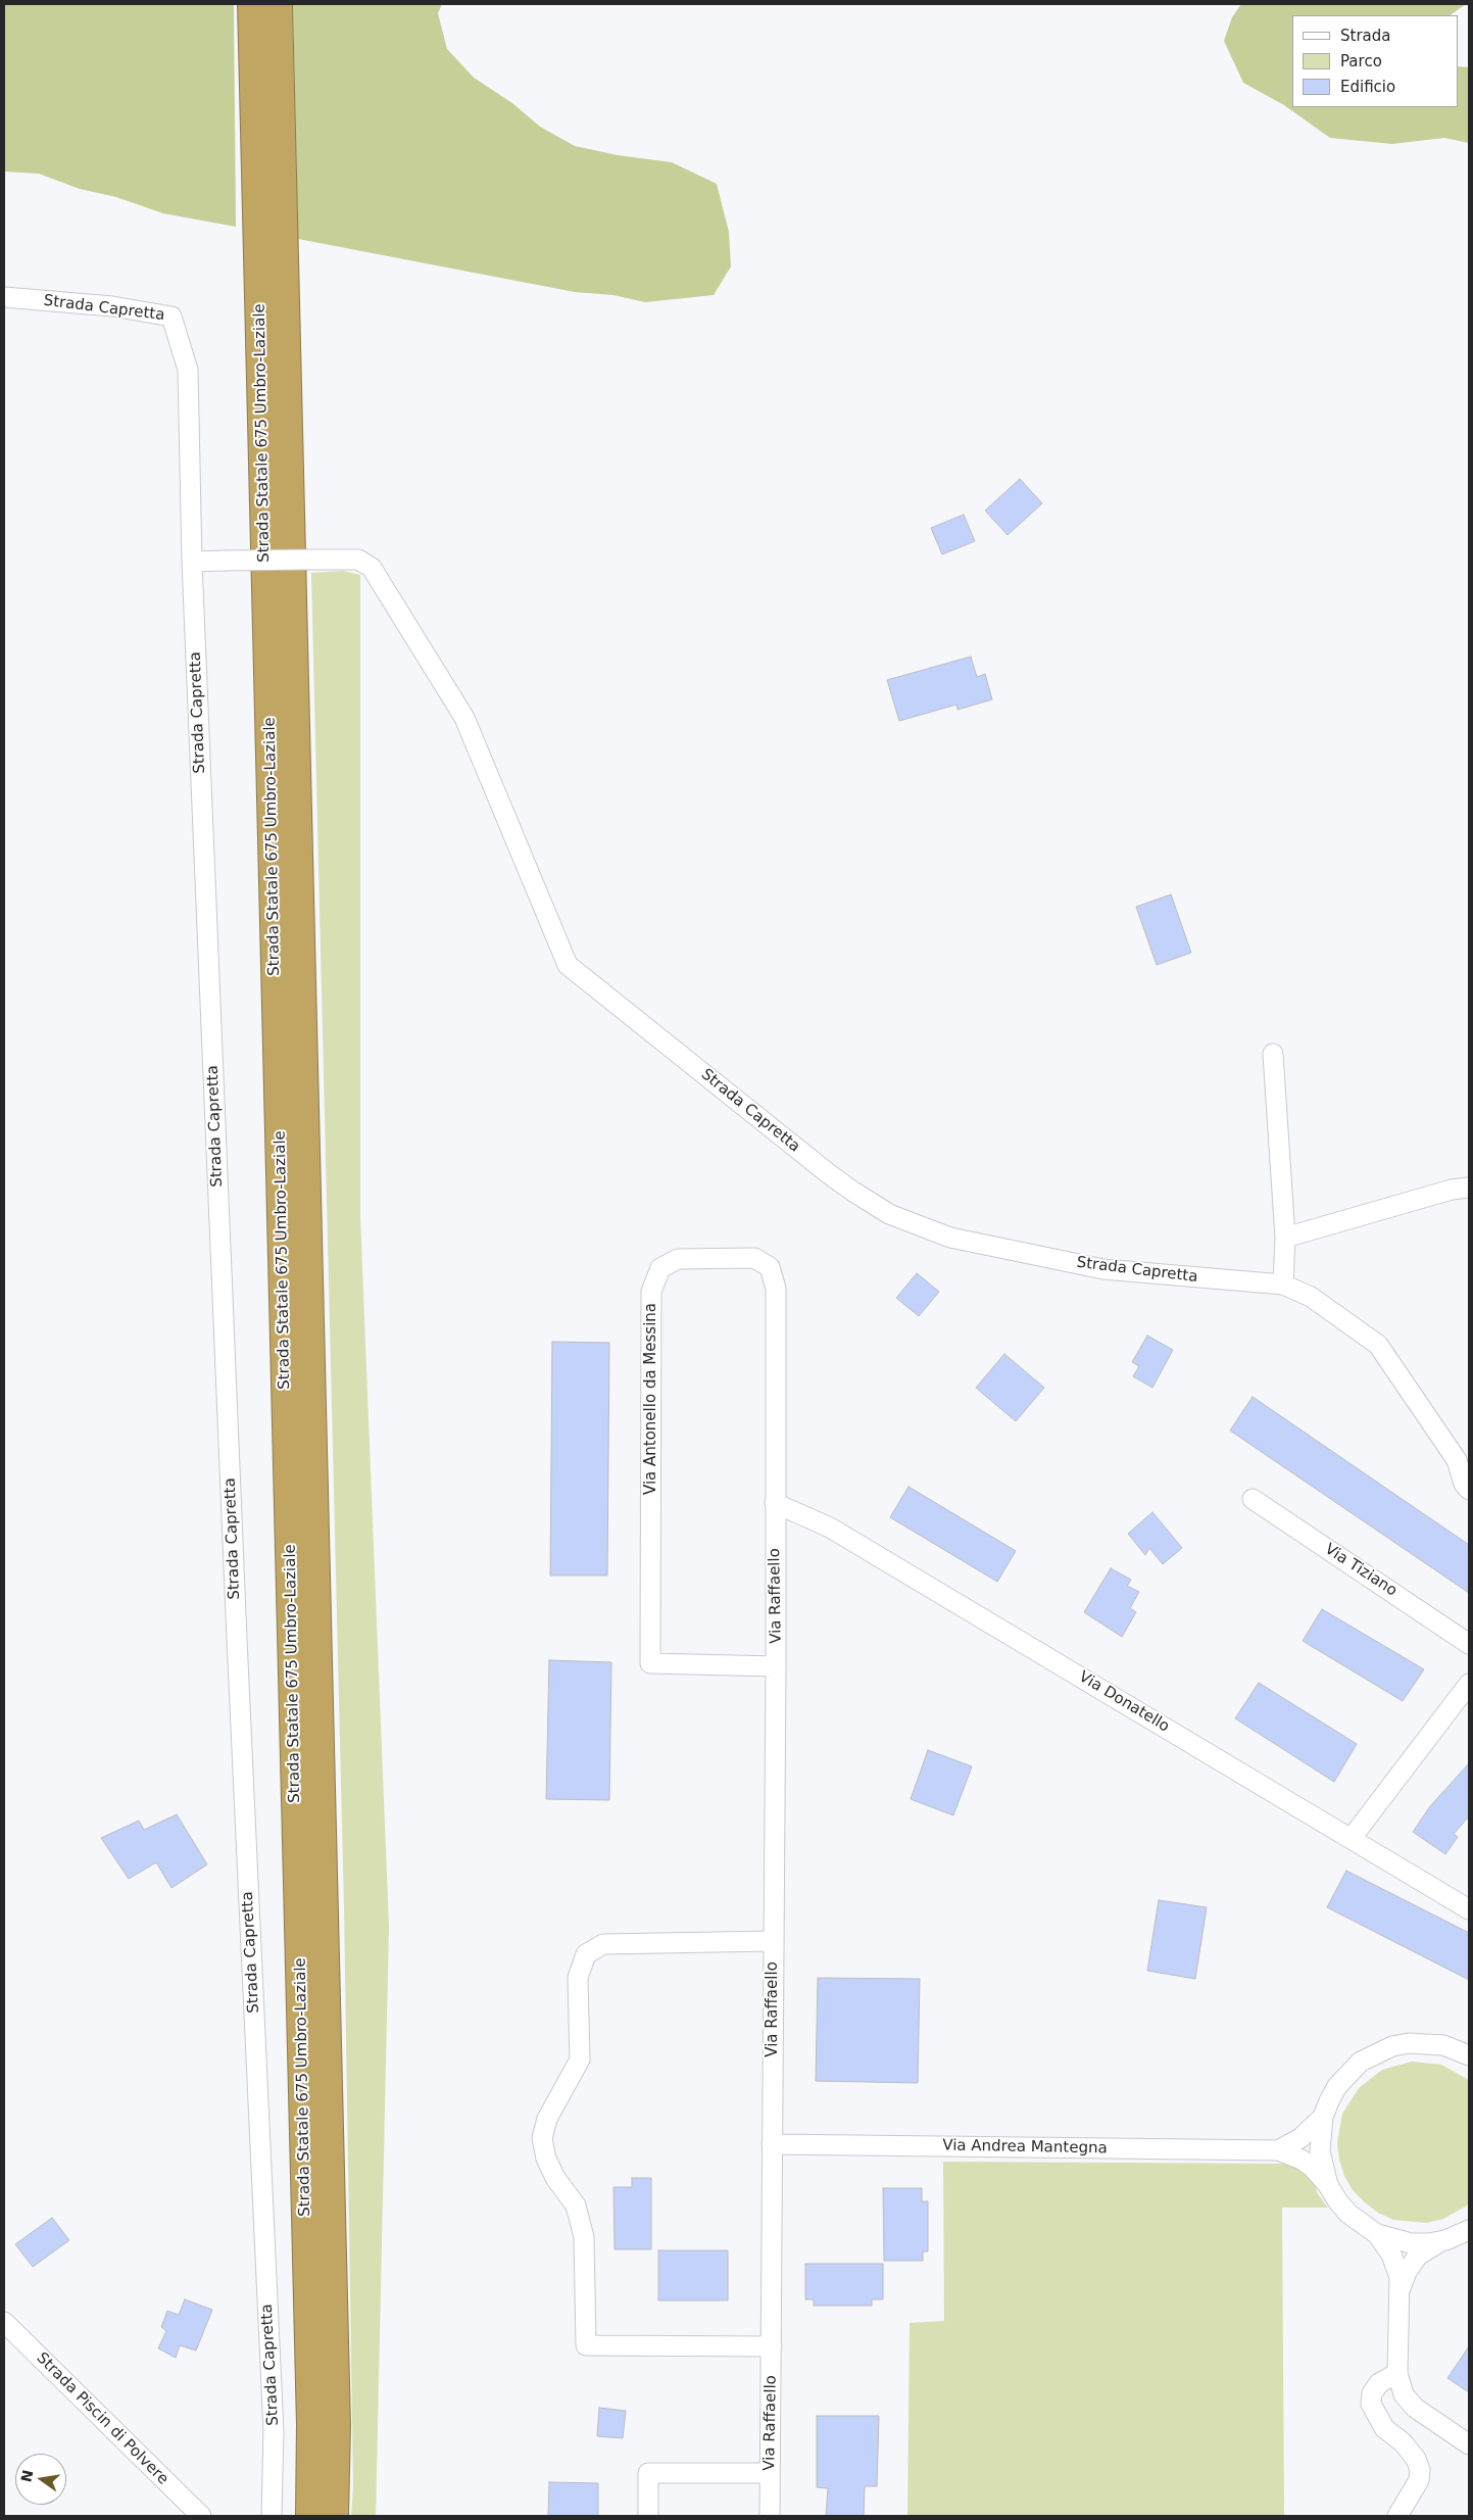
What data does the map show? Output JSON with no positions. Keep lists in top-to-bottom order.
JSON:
{
  "streets": {
    "highway": ["Strada Statale 675 Umbro-Laziale"],
    "street": [
      "Strada Capretta",
      "Via Antonello da Messina",
      "Via Tiziano",
      "Via Raffaello",
      "Via Donatello",
      "Via Andrea Mantegna",
      "Strada Piscin di Polvere"
    ]
  },
  "crossings": [
    ["Via Antonello da Messina", "Via Raffaello"],
    ["Via Antonello da Messina", "Via Donatello"],
    ["Via Raffaello", "Via Donatello"],
    ["Via Raffaello", "Via Andrea Mantegna"]
  ],
  "legend": ["Strada", "Parco", "Edificio"],
  "north": "left"
}
